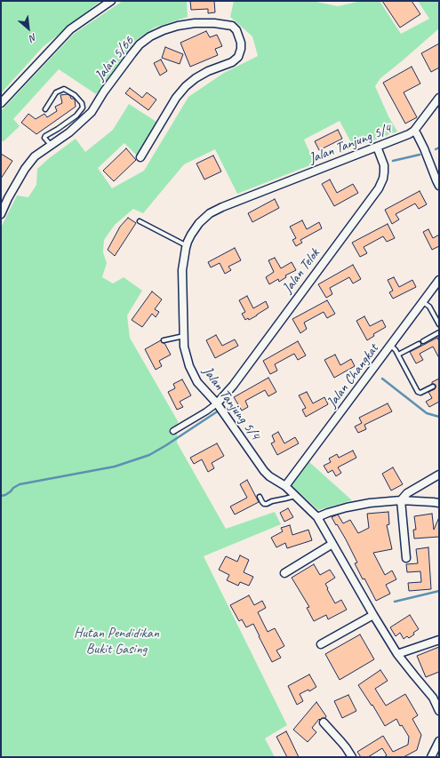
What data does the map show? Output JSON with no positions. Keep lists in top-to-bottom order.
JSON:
{
  "streets": {
    "street": [
      "Jalan 5/66",
      "Jalan Tanjung 5/4",
      "Jalan Telok",
      "Jalan Changkat"
    ]
  },
  "crossings": [
    ["Jalan Tanjung 5/4", "Jalan Telok"],
    ["Jalan Tanjung 5/4", "Jalan Changkat"]
  ],
  "parks": ["Hutan Pendidikan Bukit Gasing"],
  "north": "bottom right"
}
